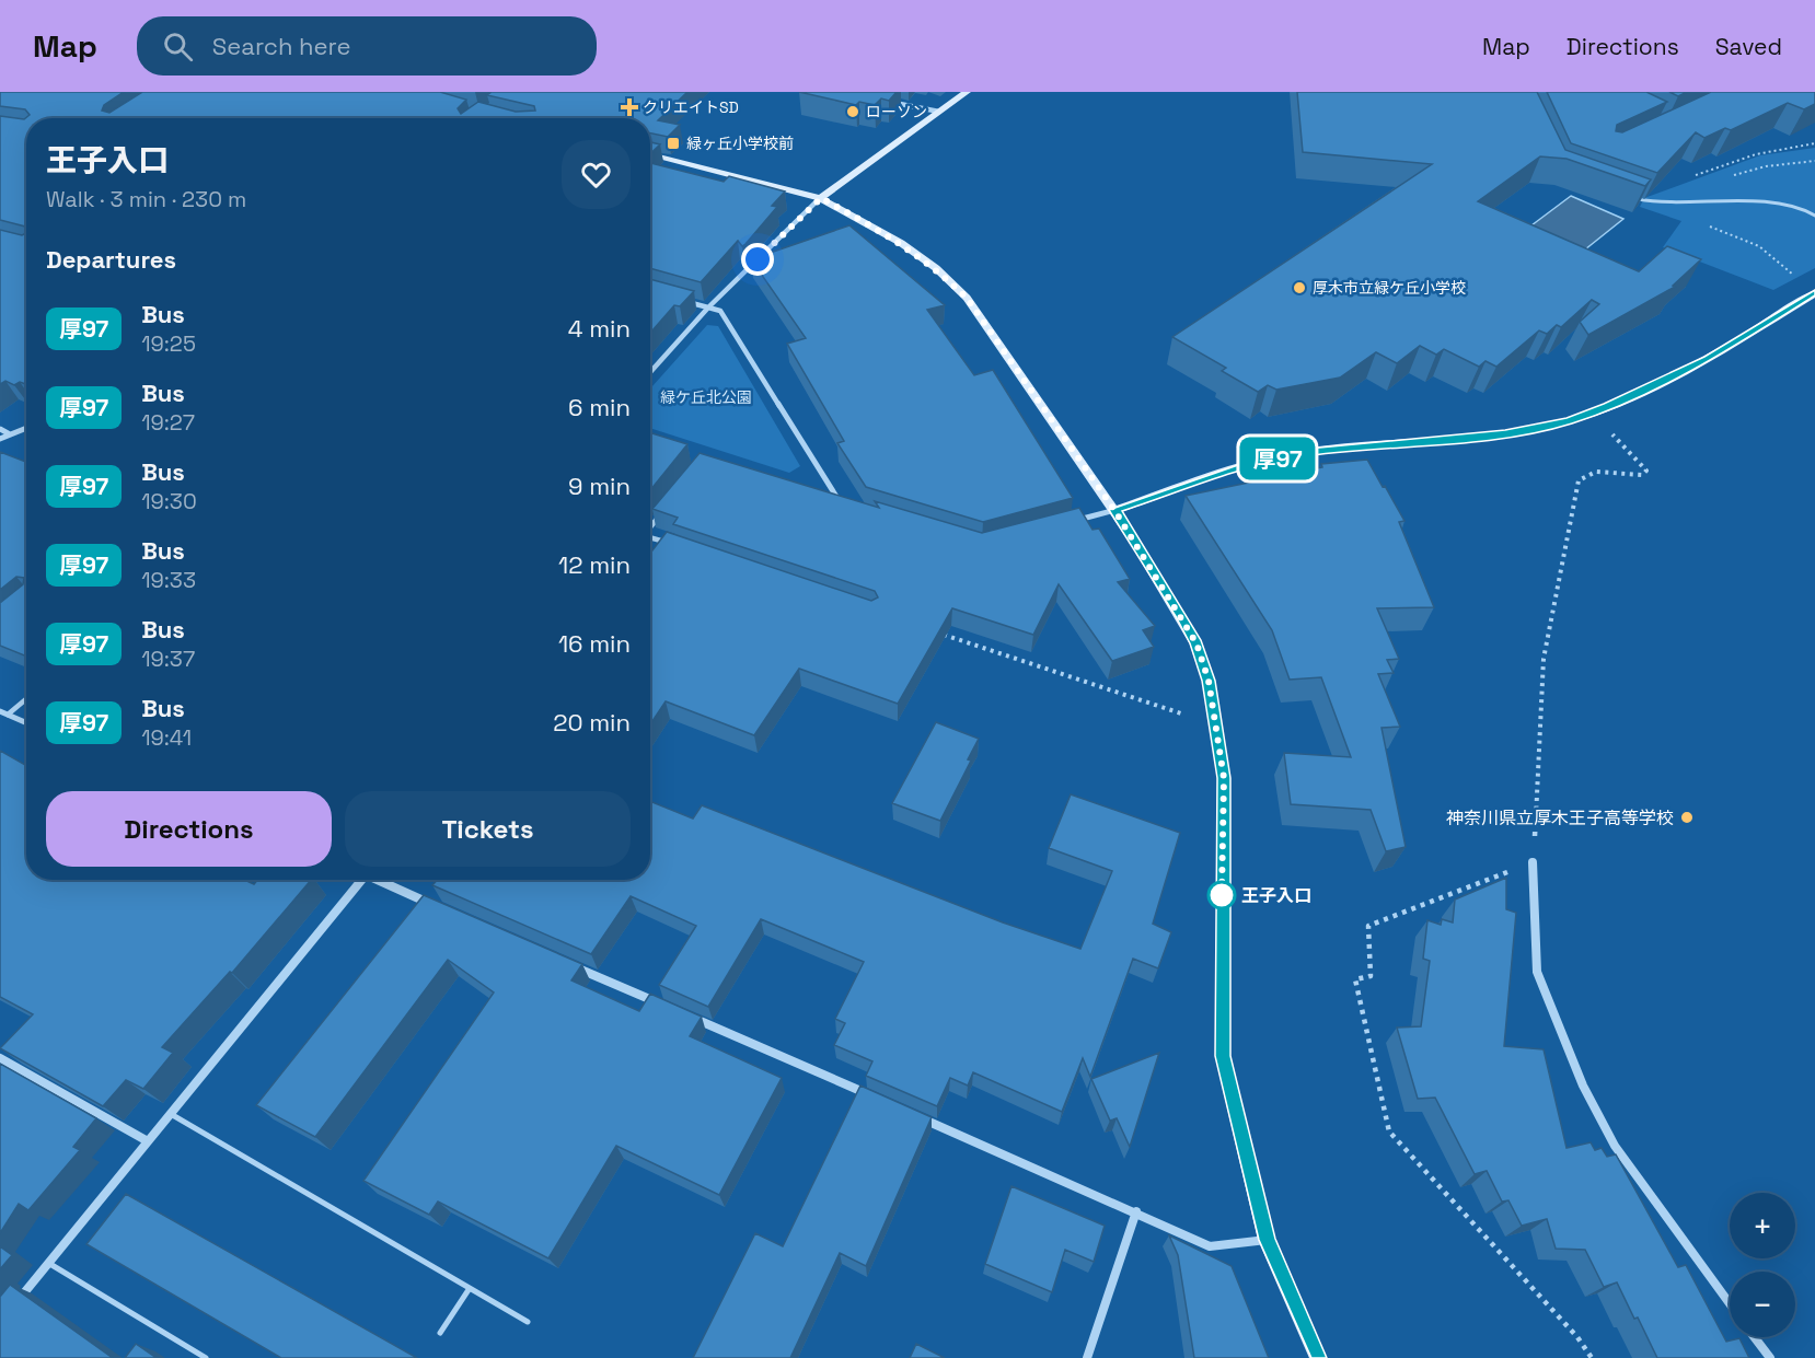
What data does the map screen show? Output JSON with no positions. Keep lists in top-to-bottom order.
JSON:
{
  "parks": ["緑ケ丘北公園"],
  "places": {
    "health": ["クリエイトSD"],
    "other": [
      "ローソン",
      "厚木市立緑ケ丘小学校",
      "神奈川県立厚木王子高等学校",
      "王子入口"
    ],
    "transit": ["緑ヶ丘小学校前"]
  },
  "lines": ["bus line 厚97"],
  "page": {
    "header": "Map",
    "search": "Search here",
    "nav": ["Map", "Directions", "Saved"],
    "on_map": "厚97",
    "heading": [
      ["王子入口", "Walk · 3 min · 230 m"],
      "Departures"
    ],
    "list": [
      {
        "mark": "厚97",
        "name": "Bus",
        "note": "19:25",
        "value": "4 min"
      },
      {
        "mark": "厚97",
        "name": "Bus",
        "note": "19:27",
        "value": "6 min"
      },
      {
        "mark": "厚97",
        "name": "Bus",
        "note": "19:30",
        "value": "9 min"
      },
      {
        "mark": "厚97",
        "name": "Bus",
        "note": "19:33",
        "value": "12 min"
      },
      {
        "mark": "厚97",
        "name": "Bus",
        "note": "19:37",
        "value": "16 min"
      },
      {
        "mark": "厚97",
        "name": "Bus",
        "note": "19:41",
        "value": "20 min"
      }
    ],
    "buttons": ["Directions", "Tickets"],
    "map_buttons": ["+", "−"]
  }
}
